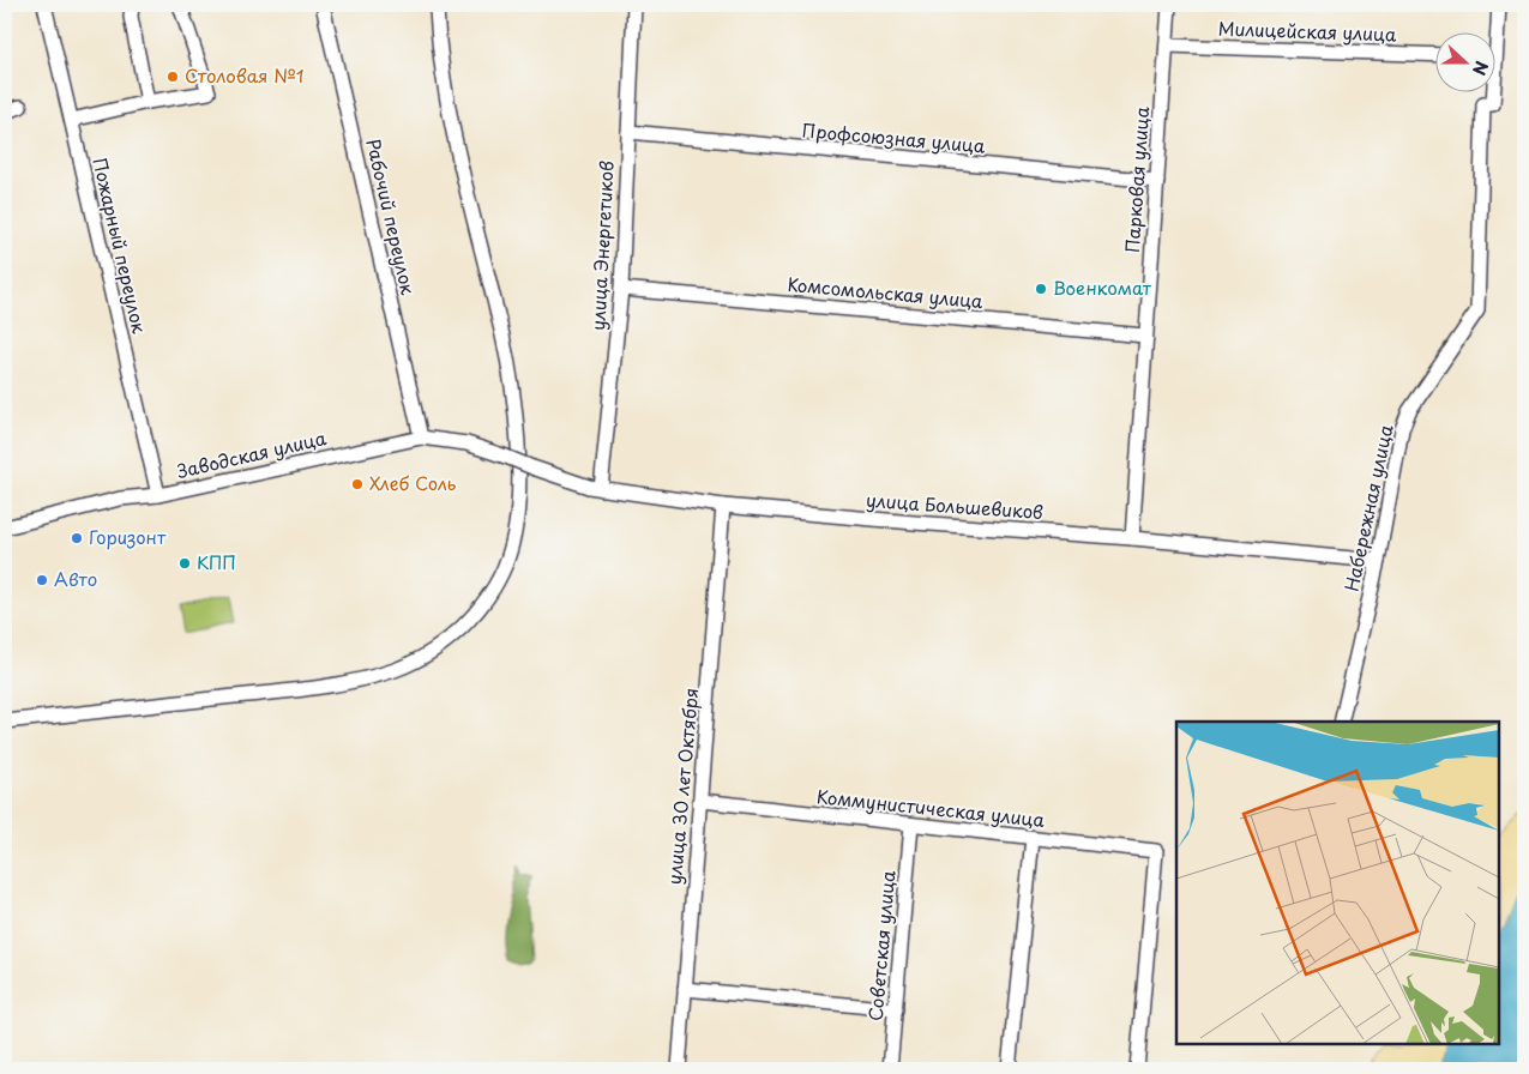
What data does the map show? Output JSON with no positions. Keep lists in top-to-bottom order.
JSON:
{
  "streets": {
    "street": [
      "Милицейская улица",
      "Профсоюзная улица",
      "Парковая улица",
      "Рабочий переулок",
      "Пожарный переулок",
      "улица Энергетиков",
      "Комсомольская улица",
      "Заводская улица",
      "улица Большевиков",
      "Набережная улица",
      "улица 30 лет Октября",
      "Коммунистическая улица",
      "Советская улица"
    ]
  },
  "crossings": [
    ["Милицейская улица", "Парковая улица"],
    ["Профсоюзная улица", "Парковая улица"],
    ["Профсоюзная улица", "улица Энергетиков"],
    ["Парковая улица", "Комсомольская улица"],
    ["Парковая улица", "улица Большевиков"],
    ["Рабочий переулок", "Заводская улица"],
    ["Пожарный переулок", "Заводская улица"],
    ["улица Энергетиков", "Комсомольская улица"],
    ["улица Энергетиков", "улица Большевиков"],
    ["Заводская улица", "улица Большевиков"],
    ["улица Большевиков", "Набережная улица"],
    ["улица Большевиков", "улица 30 лет Октября"],
    ["улица 30 лет Октября", "Коммунистическая улица"],
    ["Коммунистическая улица", "Советская улица"]
  ],
  "places": [
    "Столовая №1",
    "Военкомат",
    "Хлеб Соль",
    "Горизонт",
    "КПП",
    "Авто"
  ],
  "north": "right"
}
